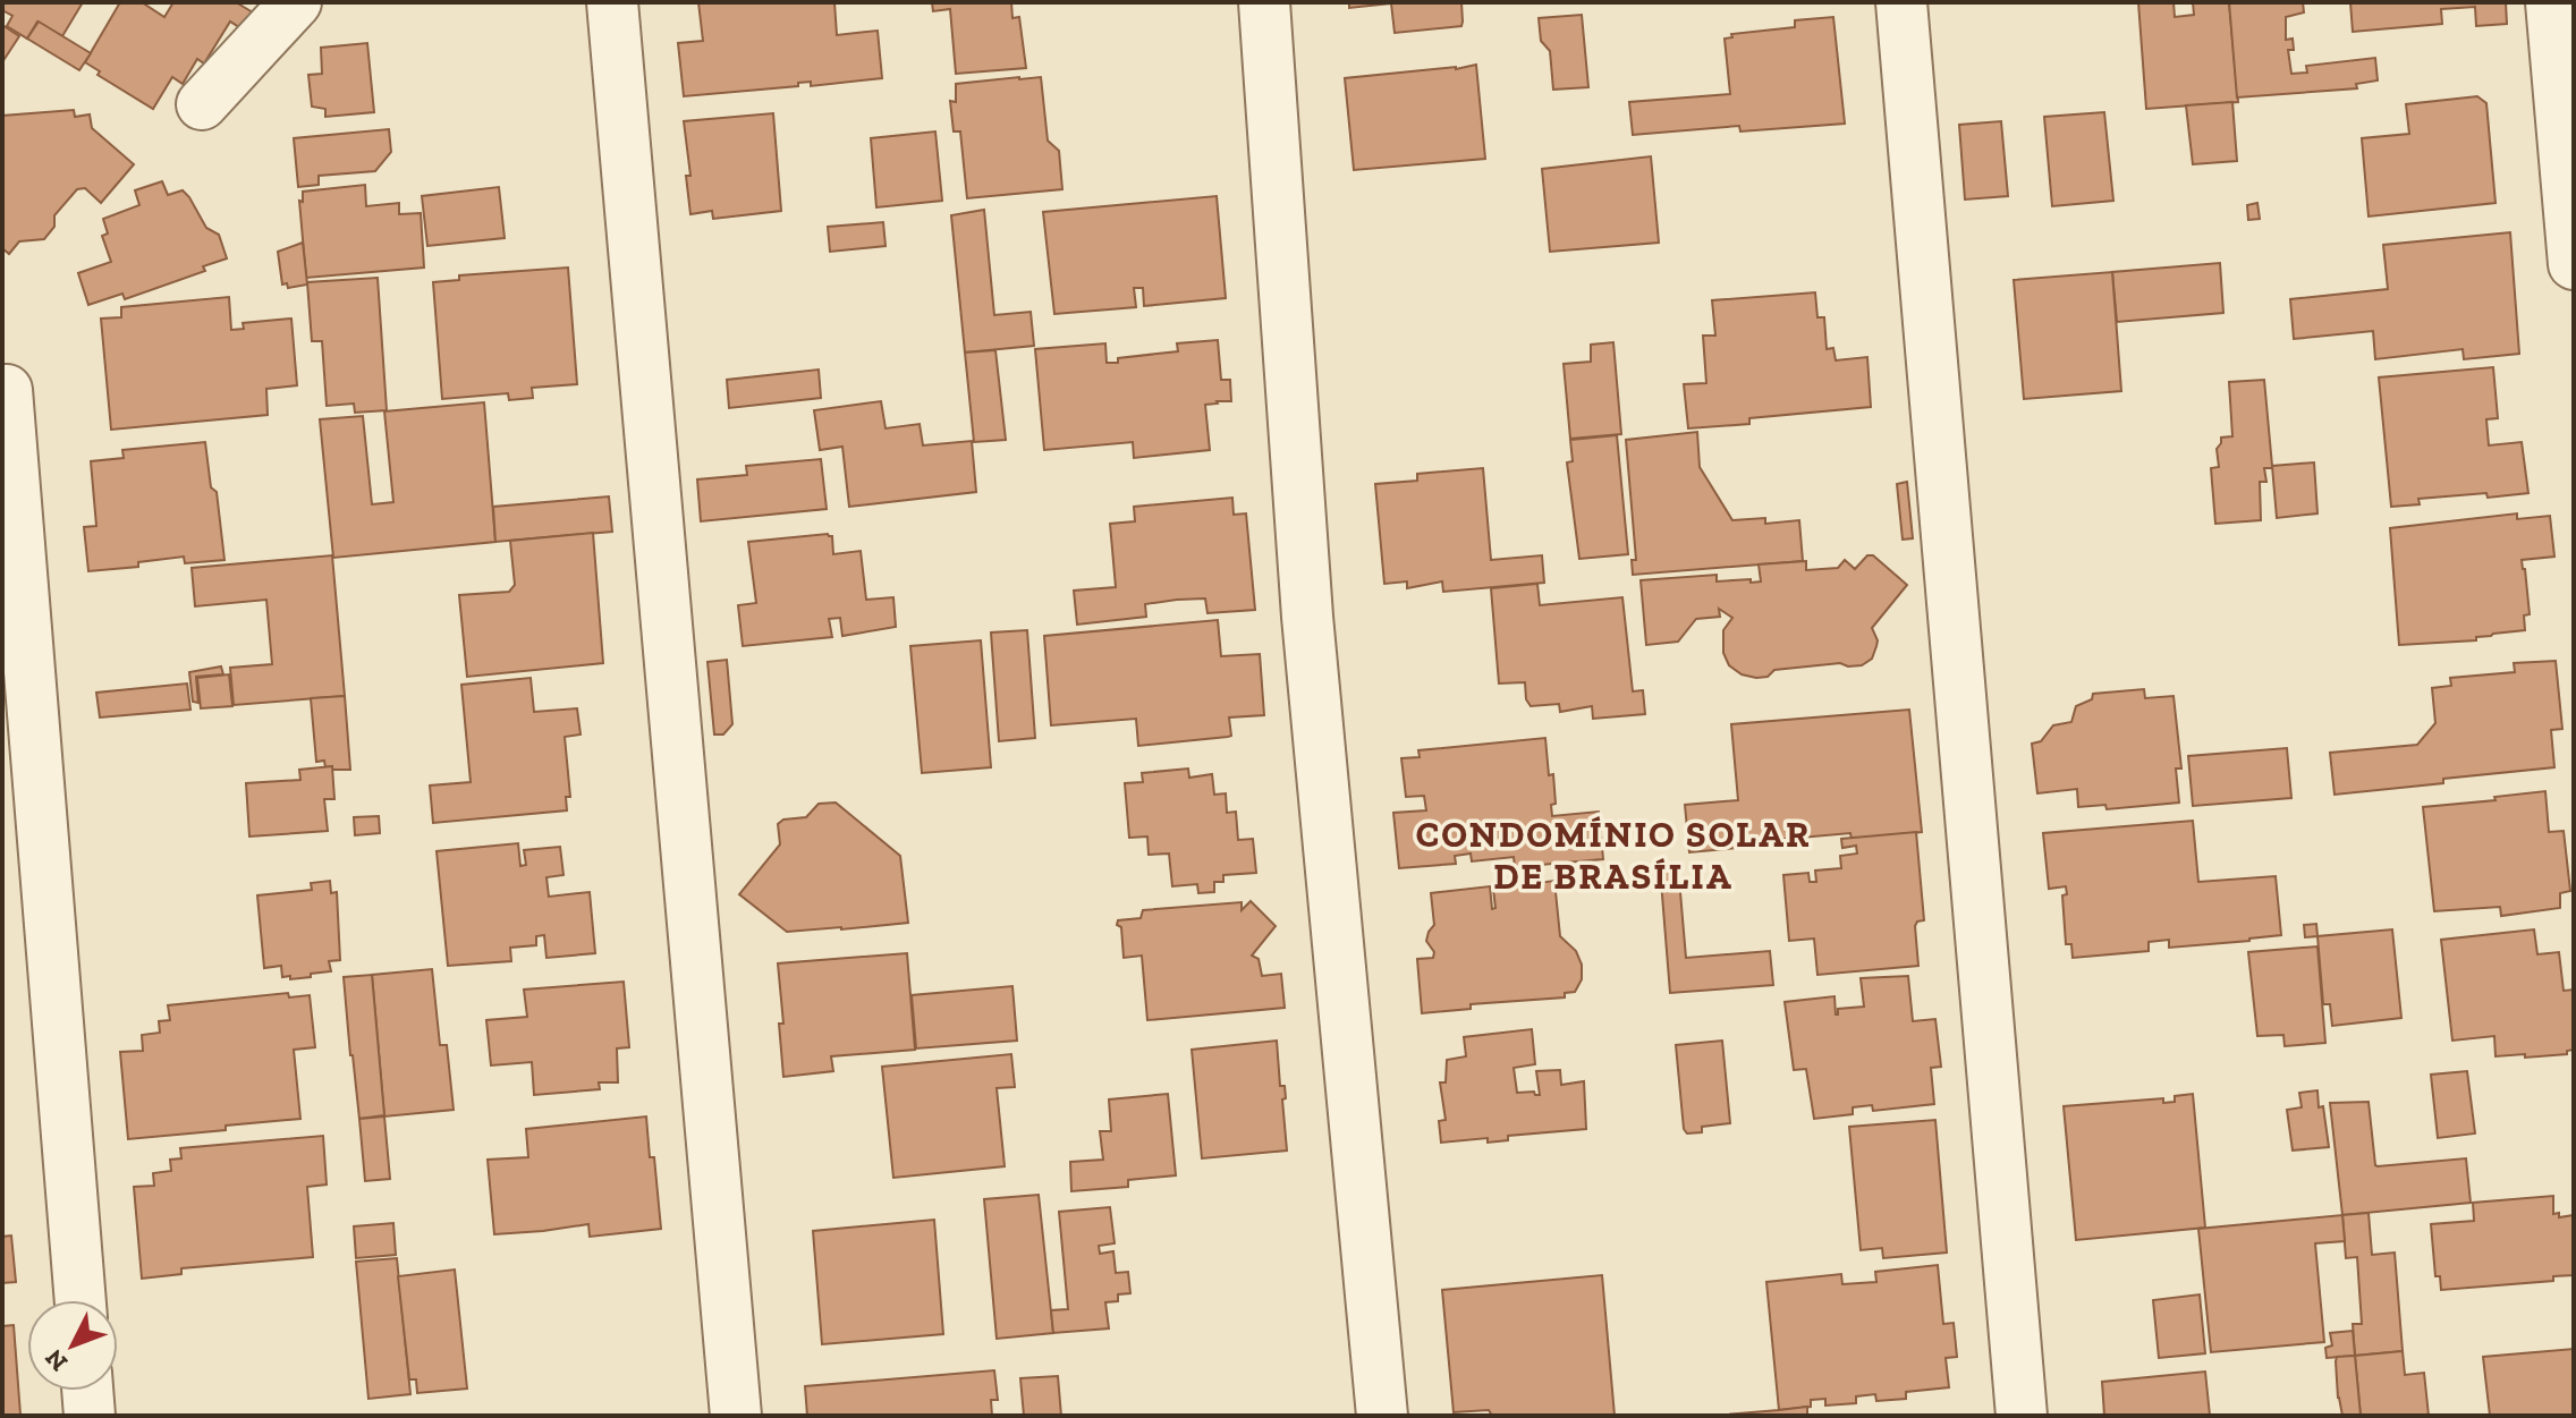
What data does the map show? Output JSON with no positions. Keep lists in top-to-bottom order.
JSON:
{
  "districts": ["CONDOMÍNIO SOLAR DE BRASÍLIA"],
  "north": "bottom left"
}
